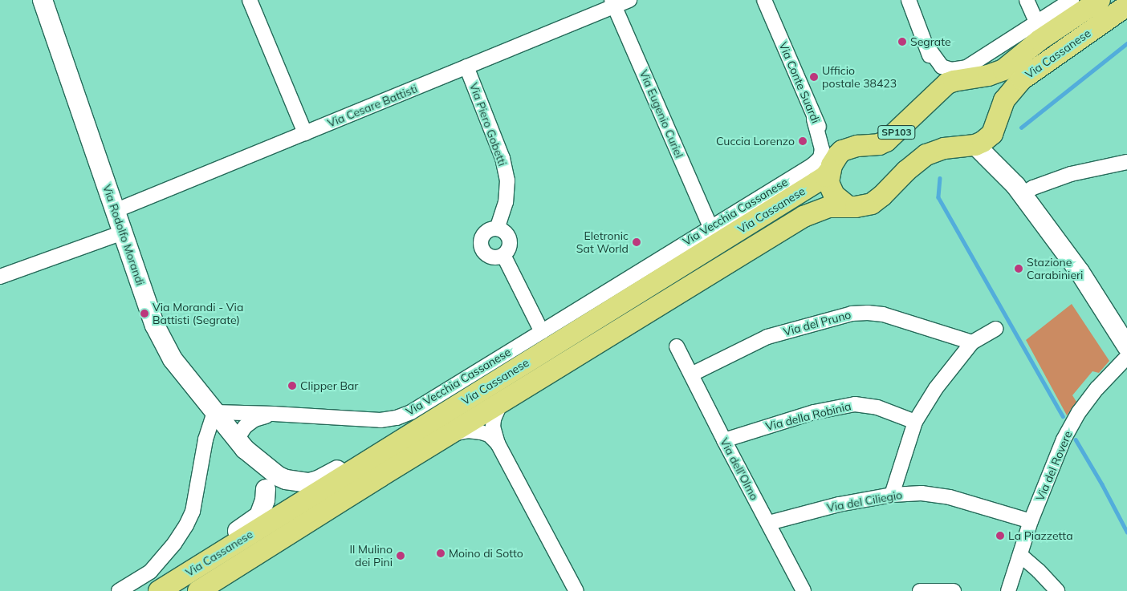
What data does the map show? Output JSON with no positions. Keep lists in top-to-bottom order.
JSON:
{
  "streets": {
    "main road": ["Via Cassanese", "SP103"],
    "street": [
      "Via Conte Suardi",
      "Via Cesare Battisti",
      "Via Eugenio Curiel",
      "Via Piero Gobetti",
      "Via Vecchia Cassanese",
      "Via Rodolfo Morandi",
      "Via del Pruno",
      "Via della Robinia",
      "Via del Rovere",
      "Via dell'Olmo",
      "Via del Ciliegio"
    ]
  },
  "crossings": [
    ["Via Cassanese", "Via Conte Suardi"],
    ["Via Cassanese", "Via Rodolfo Morandi"],
    ["Via Conte Suardi", "Via Vecchia Cassanese"],
    ["Via Cesare Battisti", "Via Eugenio Curiel"],
    ["Via Cesare Battisti", "Via Piero Gobetti"],
    ["Via Cesare Battisti", "Via Rodolfo Morandi"],
    ["Via Eugenio Curiel", "Via Vecchia Cassanese"],
    ["Via Vecchia Cassanese", "Via Rodolfo Morandi"],
    ["Via del Pruno", "Via dell'Olmo"],
    ["Via della Robinia", "Via dell'Olmo"],
    ["Via del Rovere", "Via del Ciliegio"],
    ["Via dell'Olmo", "Via del Ciliegio"]
  ],
  "places": [
    "Segrate",
    "Ufficio postale 38423",
    "Cuccia Lorenzo",
    "Eletronic Sat World",
    "Stazione Carabinieri",
    "Via Morandi - Via Battisti (Segrate)",
    "Clipper Bar",
    "La Piazzetta",
    "Moino di Sotto",
    "Il Mulino dei Pini"
  ]
}
